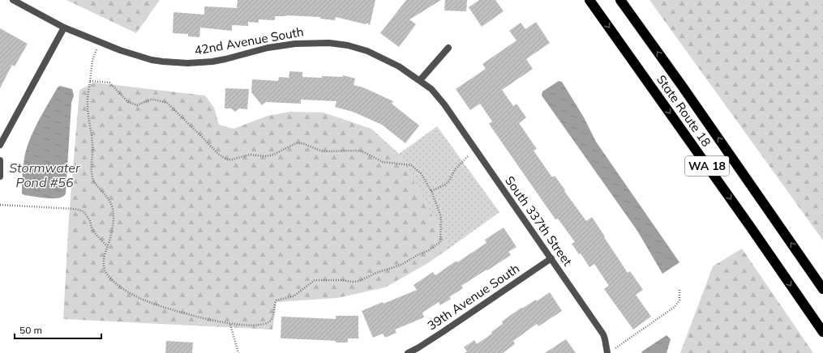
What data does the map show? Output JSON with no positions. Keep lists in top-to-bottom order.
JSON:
{
  "streets": {
    "highway": ["State Route 18", "WA 18"],
    "street": ["42nd Avenue South", "South 337th Street", "39th Avenue South"]
  },
  "crossings": [
    ["42nd Avenue South", "South 337th Street"],
    ["South 337th Street", "39th Avenue South"]
  ],
  "water": ["Stormwater Pond #56"],
  "scale_bar": "50 m"
}
